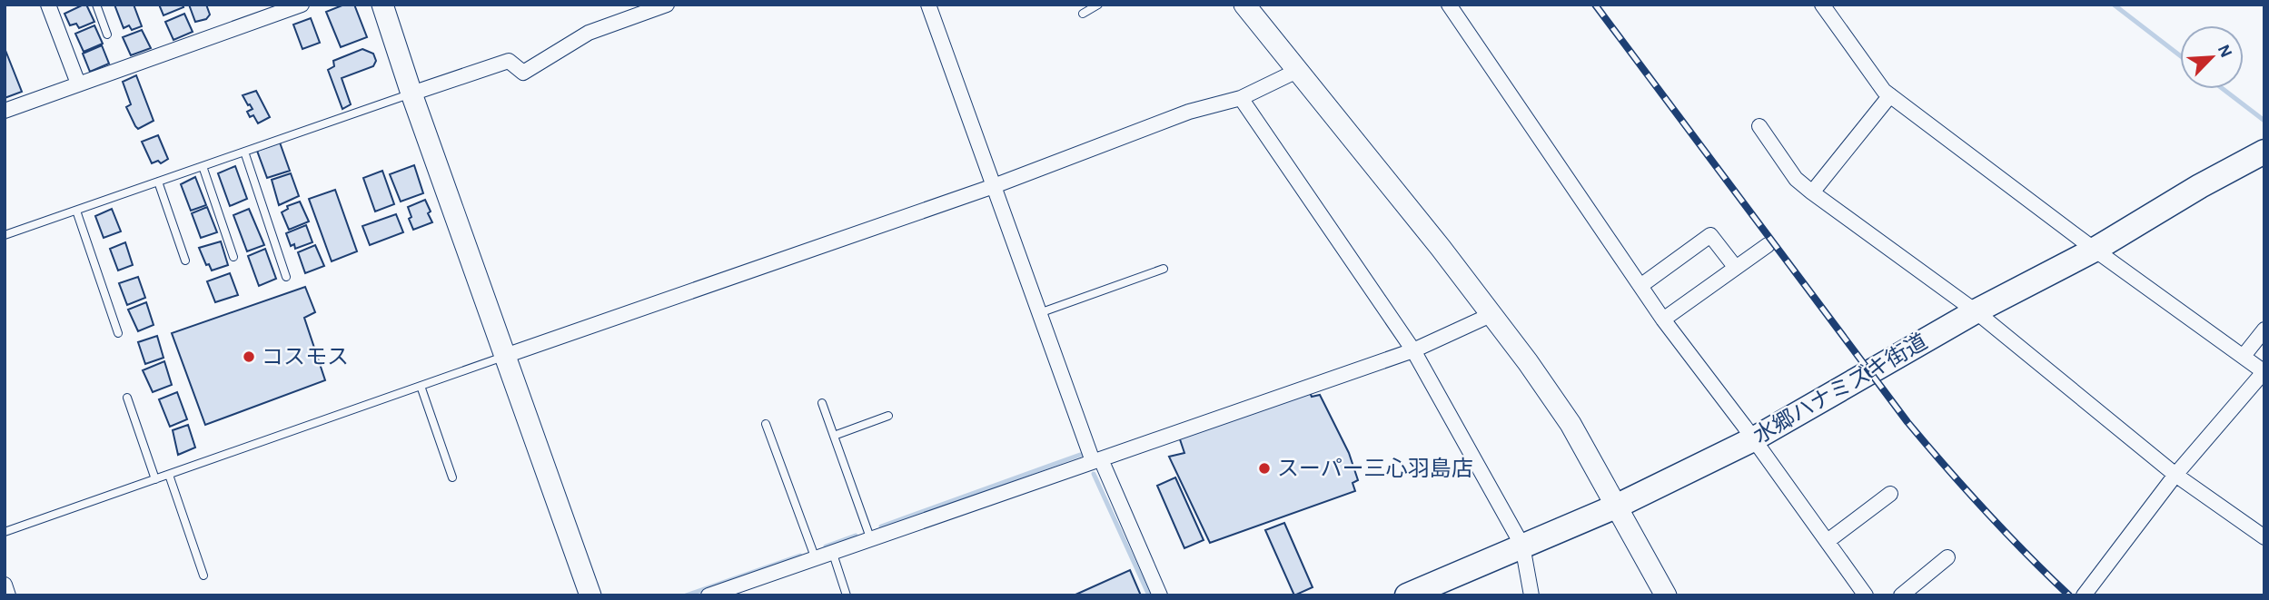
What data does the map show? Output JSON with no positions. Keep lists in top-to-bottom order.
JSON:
{
  "streets": {
    "main road": ["水郷ハナミズキ街道"]
  },
  "places": ["コスモス", "スーパー三心羽島店"],
  "north": "top right"
}
